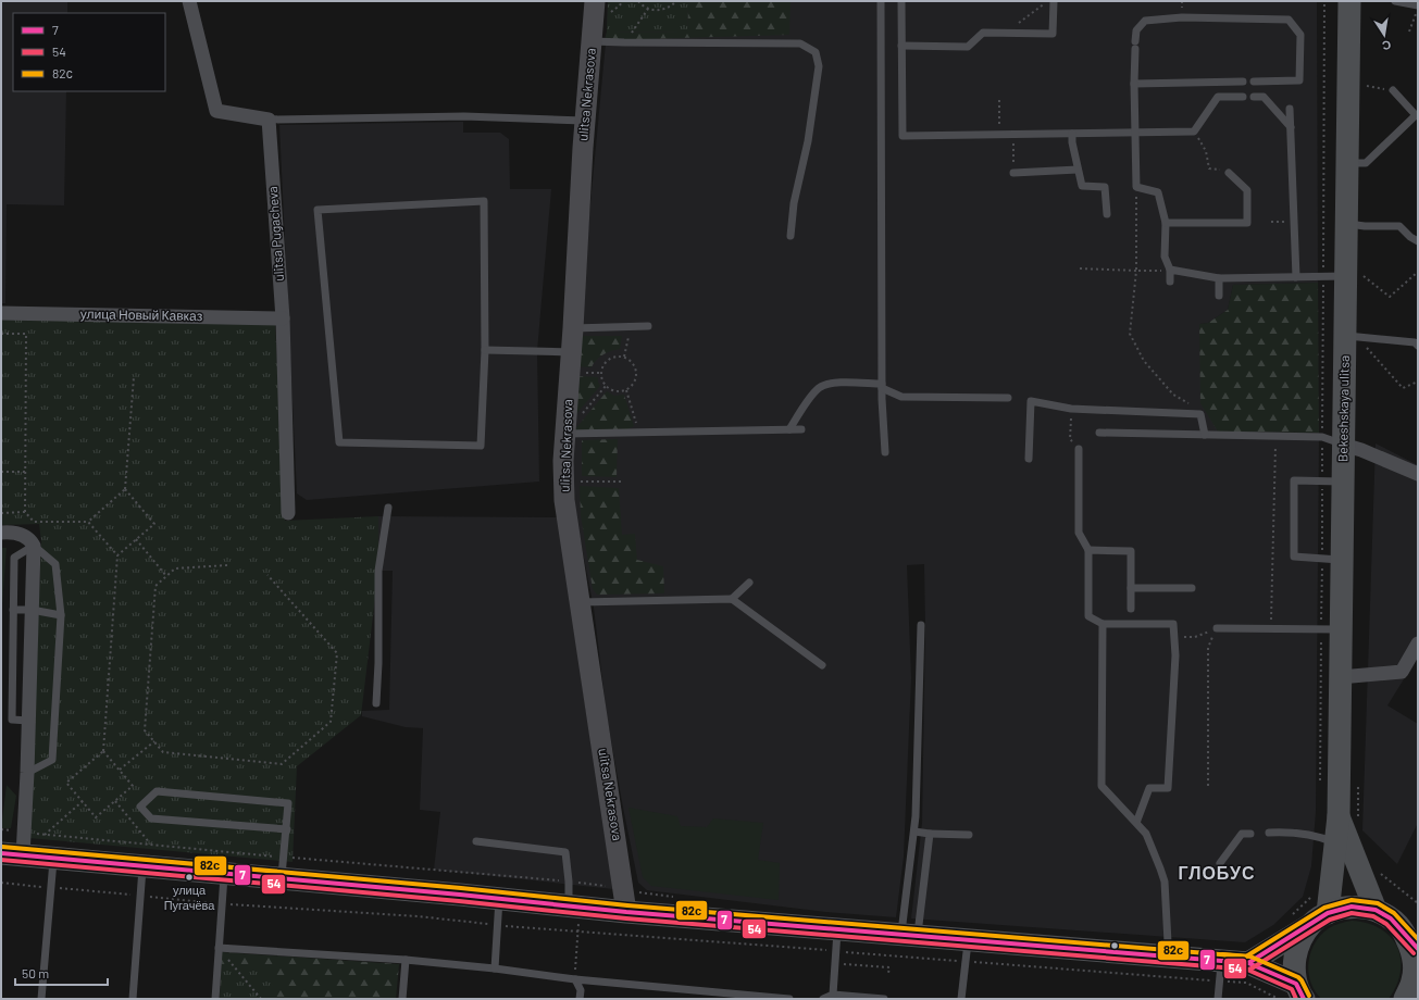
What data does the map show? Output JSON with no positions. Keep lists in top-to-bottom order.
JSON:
{
  "streets": {
    "main road": ["ulitsa Nekrasova", "Bekeshskaya ulitsa"],
    "street": ["ulitsa Pugacheva", "улица Новый Кавказ"]
  },
  "crossings": [
    ["ulitsa Pugacheva", "улица Новый Кавказ"]
  ],
  "districts": ["ГЛОБУС"],
  "places": ["улица Пугачёва"],
  "lines": ["transit line 82с", "transit line 7", "transit line 54"],
  "legend": ["7", "54", "82с"],
  "scale_bar": "50 m",
  "north": "bottom"
}
